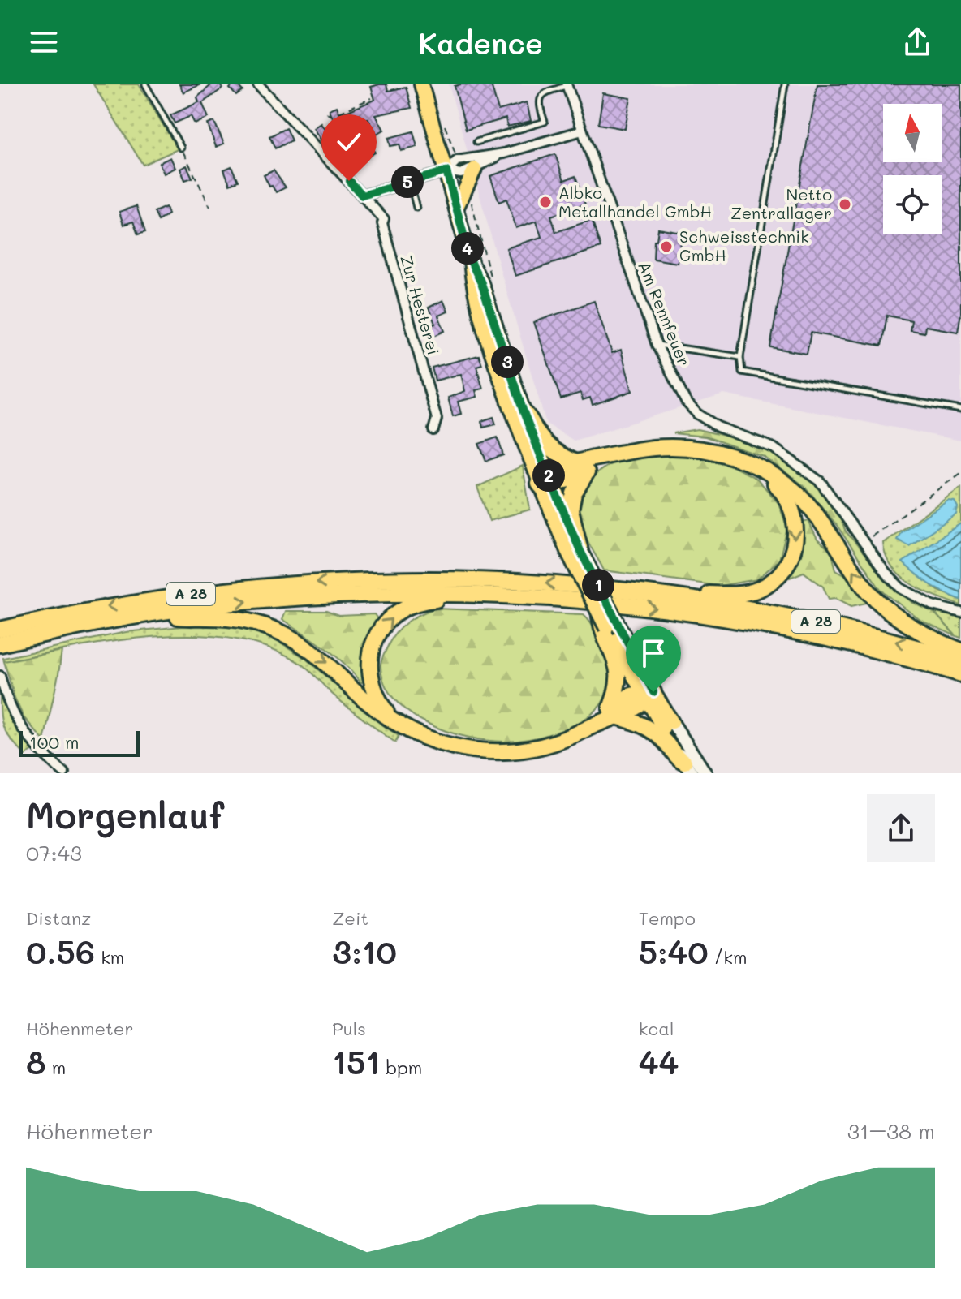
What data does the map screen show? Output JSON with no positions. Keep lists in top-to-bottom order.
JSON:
{
  "streets": {
    "highway": ["A 28"],
    "street": ["Zur Hesterei", "Am Rennfeuer"]
  },
  "places": ["Albko Metallhandel GmbH", "Netto Zentrallager", "Schweisstechnik GmbH"],
  "scale_bar": "100 m",
  "north": "top",
  "page": {
    "header": "Kadence",
    "pins": [
      "5",
      "4",
      "3",
      "2",
      "1"
    ],
    "scale": "100 m",
    "heading": ["Morgenlauf", "07:43"],
    "stats": [
      ["Distanz", "0.56 km"],
      ["Zeit", "3:10"],
      ["Tempo", "5:40 /km"],
      ["Höhenmeter", "8 m"],
      ["Puls", "151 bpm"],
      ["kcal", "44"]
    ],
    "chart": ["Höhenmeter", "31–38 m"]
  }
}
